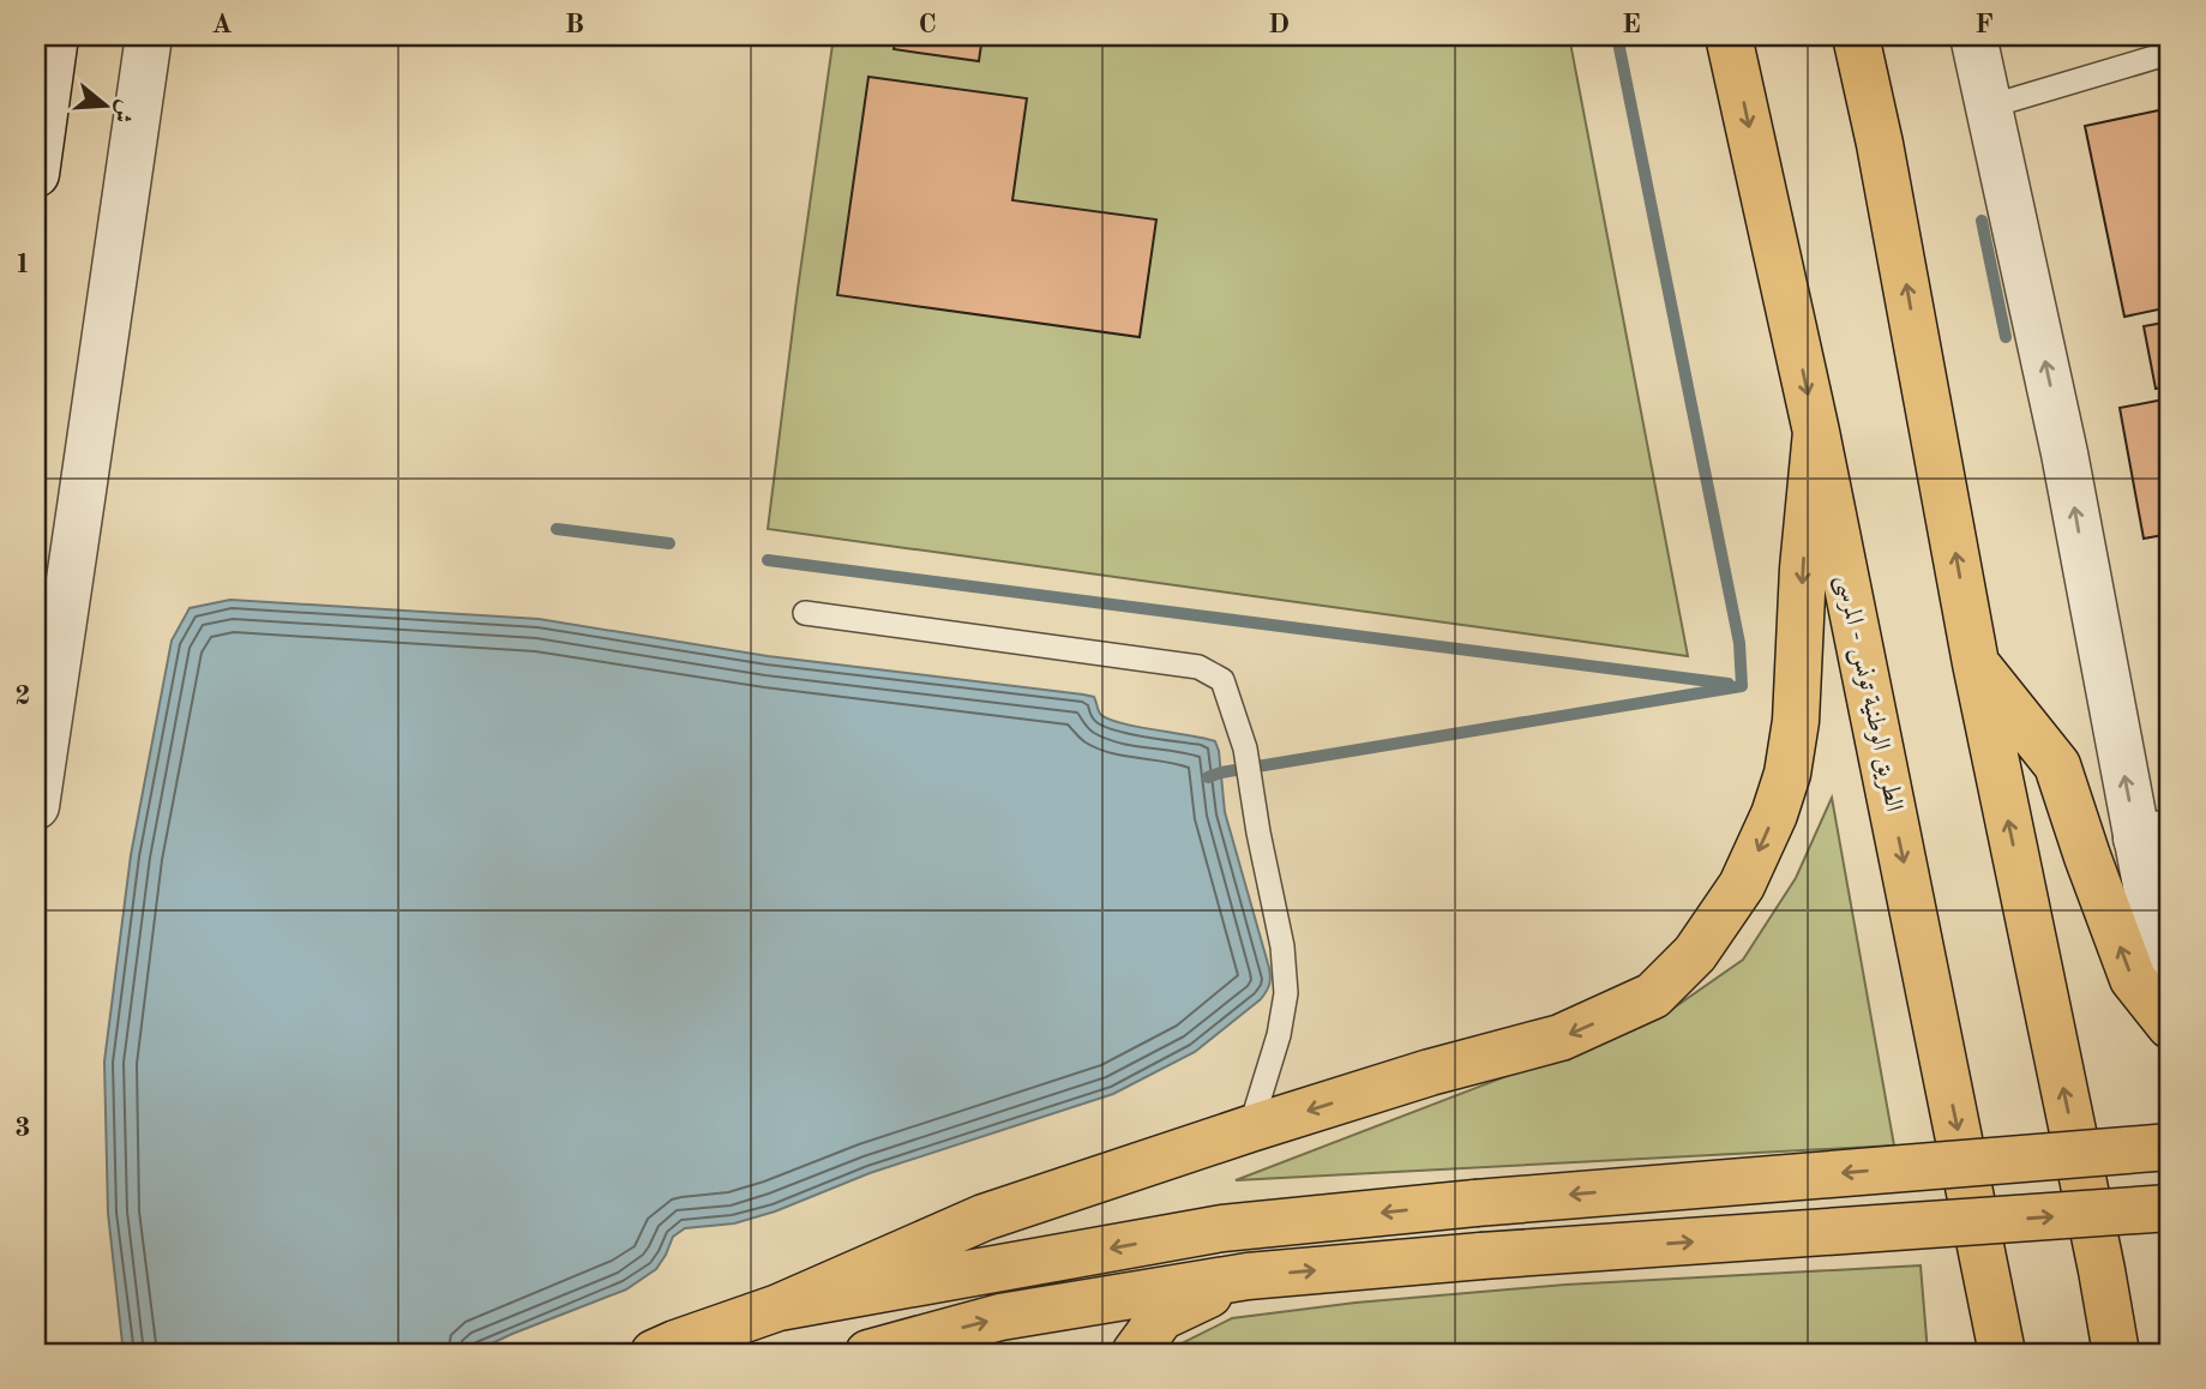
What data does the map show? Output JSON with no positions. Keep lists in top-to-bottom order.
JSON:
{
  "streets": {
    "highway": ["الطريق الوطنية تونس - المرسى"]
  },
  "north": "right",
  "grid": {
    "columns": [
      "A",
      "B",
      "C",
      "D",
      "E",
      "F"
    ],
    "rows": ["1", "2", "3"]
  }
}
